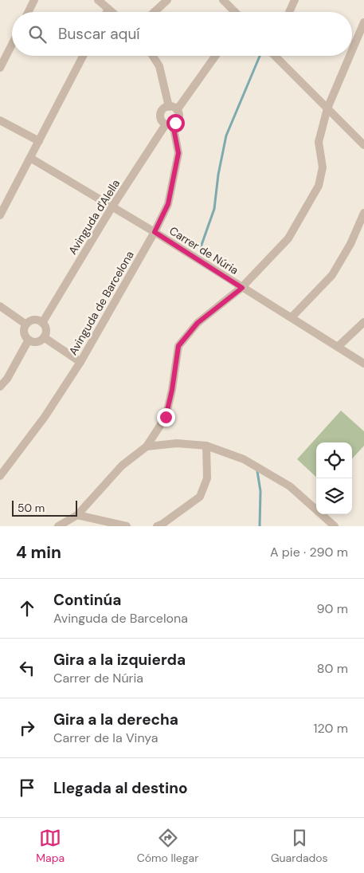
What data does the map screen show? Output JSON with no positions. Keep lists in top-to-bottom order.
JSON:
{
  "streets": {
    "street": ["Avinguda d'Alella", "Carrer de Núria", "Avinguda de Barcelona"]
  },
  "crossings": [
    ["Avinguda d'Alella", "Carrer de Núria"],
    ["Avinguda d'Alella", "Avinguda de Barcelona"],
    ["Carrer de Núria", "Avinguda de Barcelona"]
  ],
  "scale_bar": "50 m",
  "page": {
    "search": "Buscar aquí",
    "scale": "50 m",
    "heading": ["4 min", "A pie · 290 m"],
    "list": [
      ["Continúa", "Avinguda de Barcelona", "90 m"],
      ["Gira a la izquierda", "Carrer de Núria", "80 m"],
      ["Gira a la derecha", "Carrer de la Vinya", "120 m"],
      "Llegada al destino"
    ],
    "nav": ["Mapa", "Cómo llegar", "Guardados"]
  }
}
